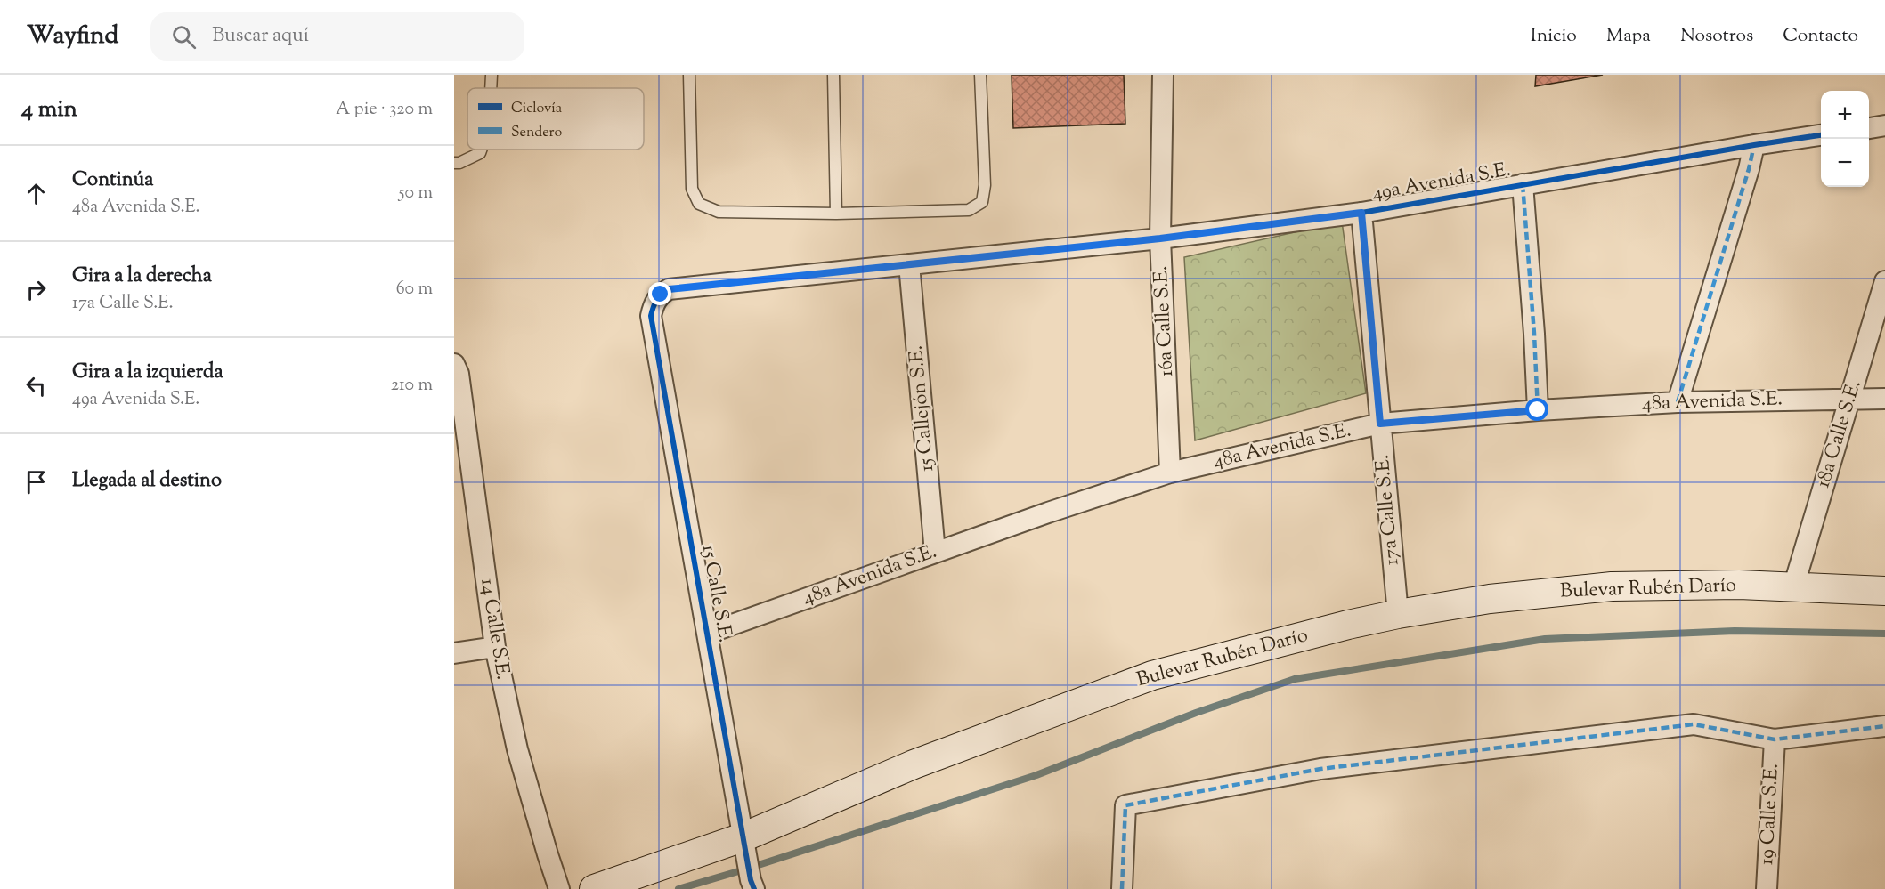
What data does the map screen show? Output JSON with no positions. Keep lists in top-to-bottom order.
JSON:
{
  "streets": {
    "street": [
      "49a Avenida S.E.",
      "16a Calle S.E.",
      "48a Avenida S.E.",
      "15 Callejón S.E.",
      "18a Calle S.E.",
      "17a Calle S.E.",
      "Bulevar Rubén Darío",
      "15 Calle S.E.",
      "14 Calle S.E.",
      "19 Calle S.E."
    ]
  },
  "crossings": [
    ["49a Avenida S.E.", "16a Calle S.E."],
    ["49a Avenida S.E.", "15 Callejón S.E."],
    ["49a Avenida S.E.", "17a Calle S.E."],
    ["49a Avenida S.E.", "15 Calle S.E."],
    ["16a Calle S.E.", "48a Avenida S.E."],
    ["48a Avenida S.E.", "15 Callejón S.E."],
    ["48a Avenida S.E.", "18a Calle S.E."],
    ["48a Avenida S.E.", "17a Calle S.E."],
    ["48a Avenida S.E.", "15 Calle S.E."],
    ["18a Calle S.E.", "Bulevar Rubén Darío"],
    ["17a Calle S.E.", "Bulevar Rubén Darío"],
    ["Bulevar Rubén Darío", "15 Calle S.E."]
  ],
  "legend": ["Ciclovía", "Sendero"],
  "page": {
    "header": "Wayfind",
    "search": "Buscar aquí",
    "nav": [
      "Inicio",
      "Mapa",
      "Nosotros",
      "Contacto"
    ],
    "heading": ["4 min", "A pie · 320 m"],
    "map_buttons": ["+", "−"],
    "list": [
      ["Continúa", "48a Avenida S.E.", "50 m"],
      ["Gira a la derecha", "17a Calle S.E.", "60 m"],
      ["Gira a la izquierda", "49a Avenida S.E.", "210 m"],
      "Llegada al destino"
    ]
  }
}
